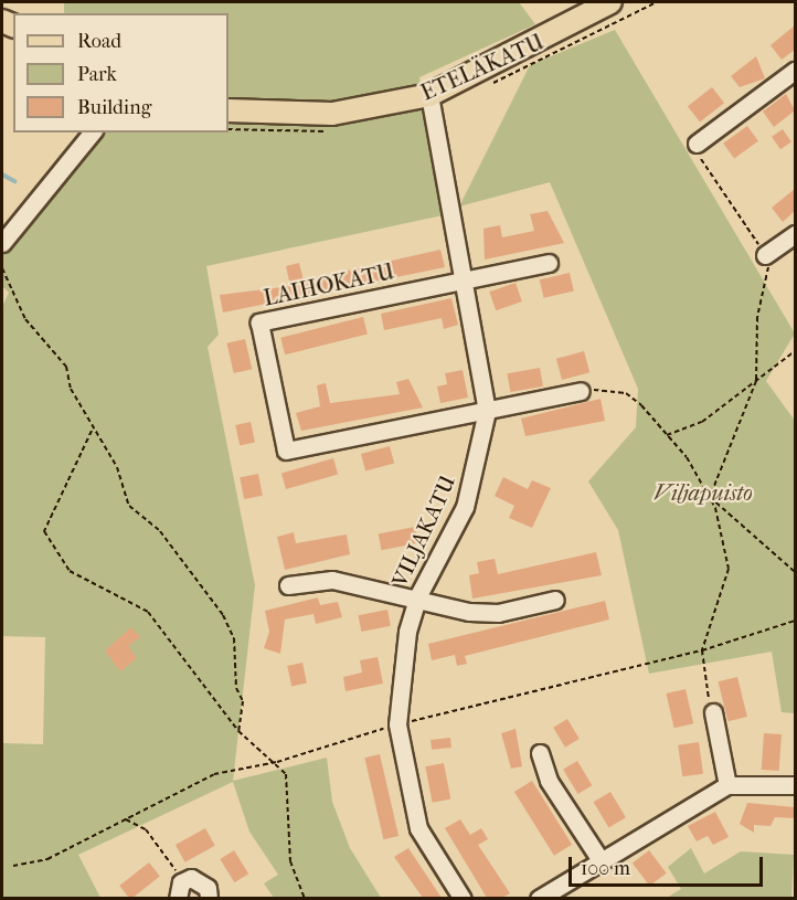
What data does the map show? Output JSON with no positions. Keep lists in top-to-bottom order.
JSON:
{
  "streets": {
    "main road": ["ETELÄKATU"],
    "street": ["LAIHOKATU", "VILJAKATU"]
  },
  "crossings": [
    ["ETELÄKATU", "VILJAKATU"],
    ["LAIHOKATU", "VILJAKATU"]
  ],
  "parks": ["Viljapuisto"],
  "legend": ["Road", "Park", "Building"],
  "scale_bar": "100 m"
}
